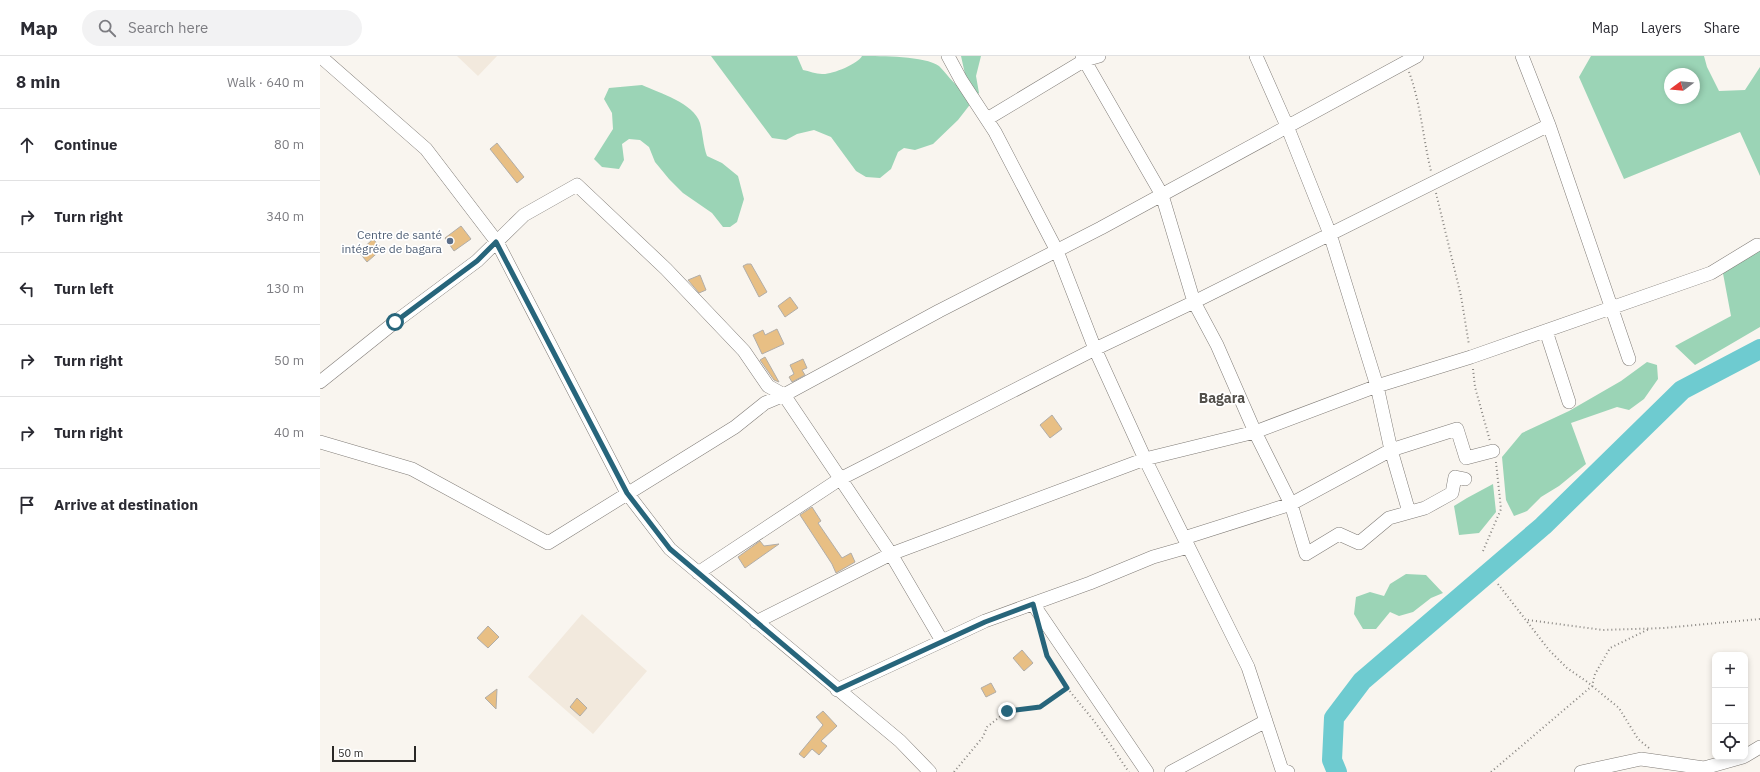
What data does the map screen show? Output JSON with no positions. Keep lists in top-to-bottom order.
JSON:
{
  "districts": ["Bagara"],
  "places": ["Centre de santé intégrée de bagara"],
  "scale_bar": "50 m",
  "north": "left",
  "page": {
    "header": "Map",
    "search": "Search here",
    "nav": ["Map", "Layers", "Share"],
    "heading": ["8 min", "Walk · 640 m"],
    "list": [
      ["Continue", "80 m"],
      ["Turn right", "340 m"],
      ["Turn left", "130 m"],
      ["Turn right", "50 m"],
      ["Turn right", "40 m"],
      "Arrive at destination"
    ],
    "map_buttons": ["+", "−"],
    "scale": "50 m"
  }
}
